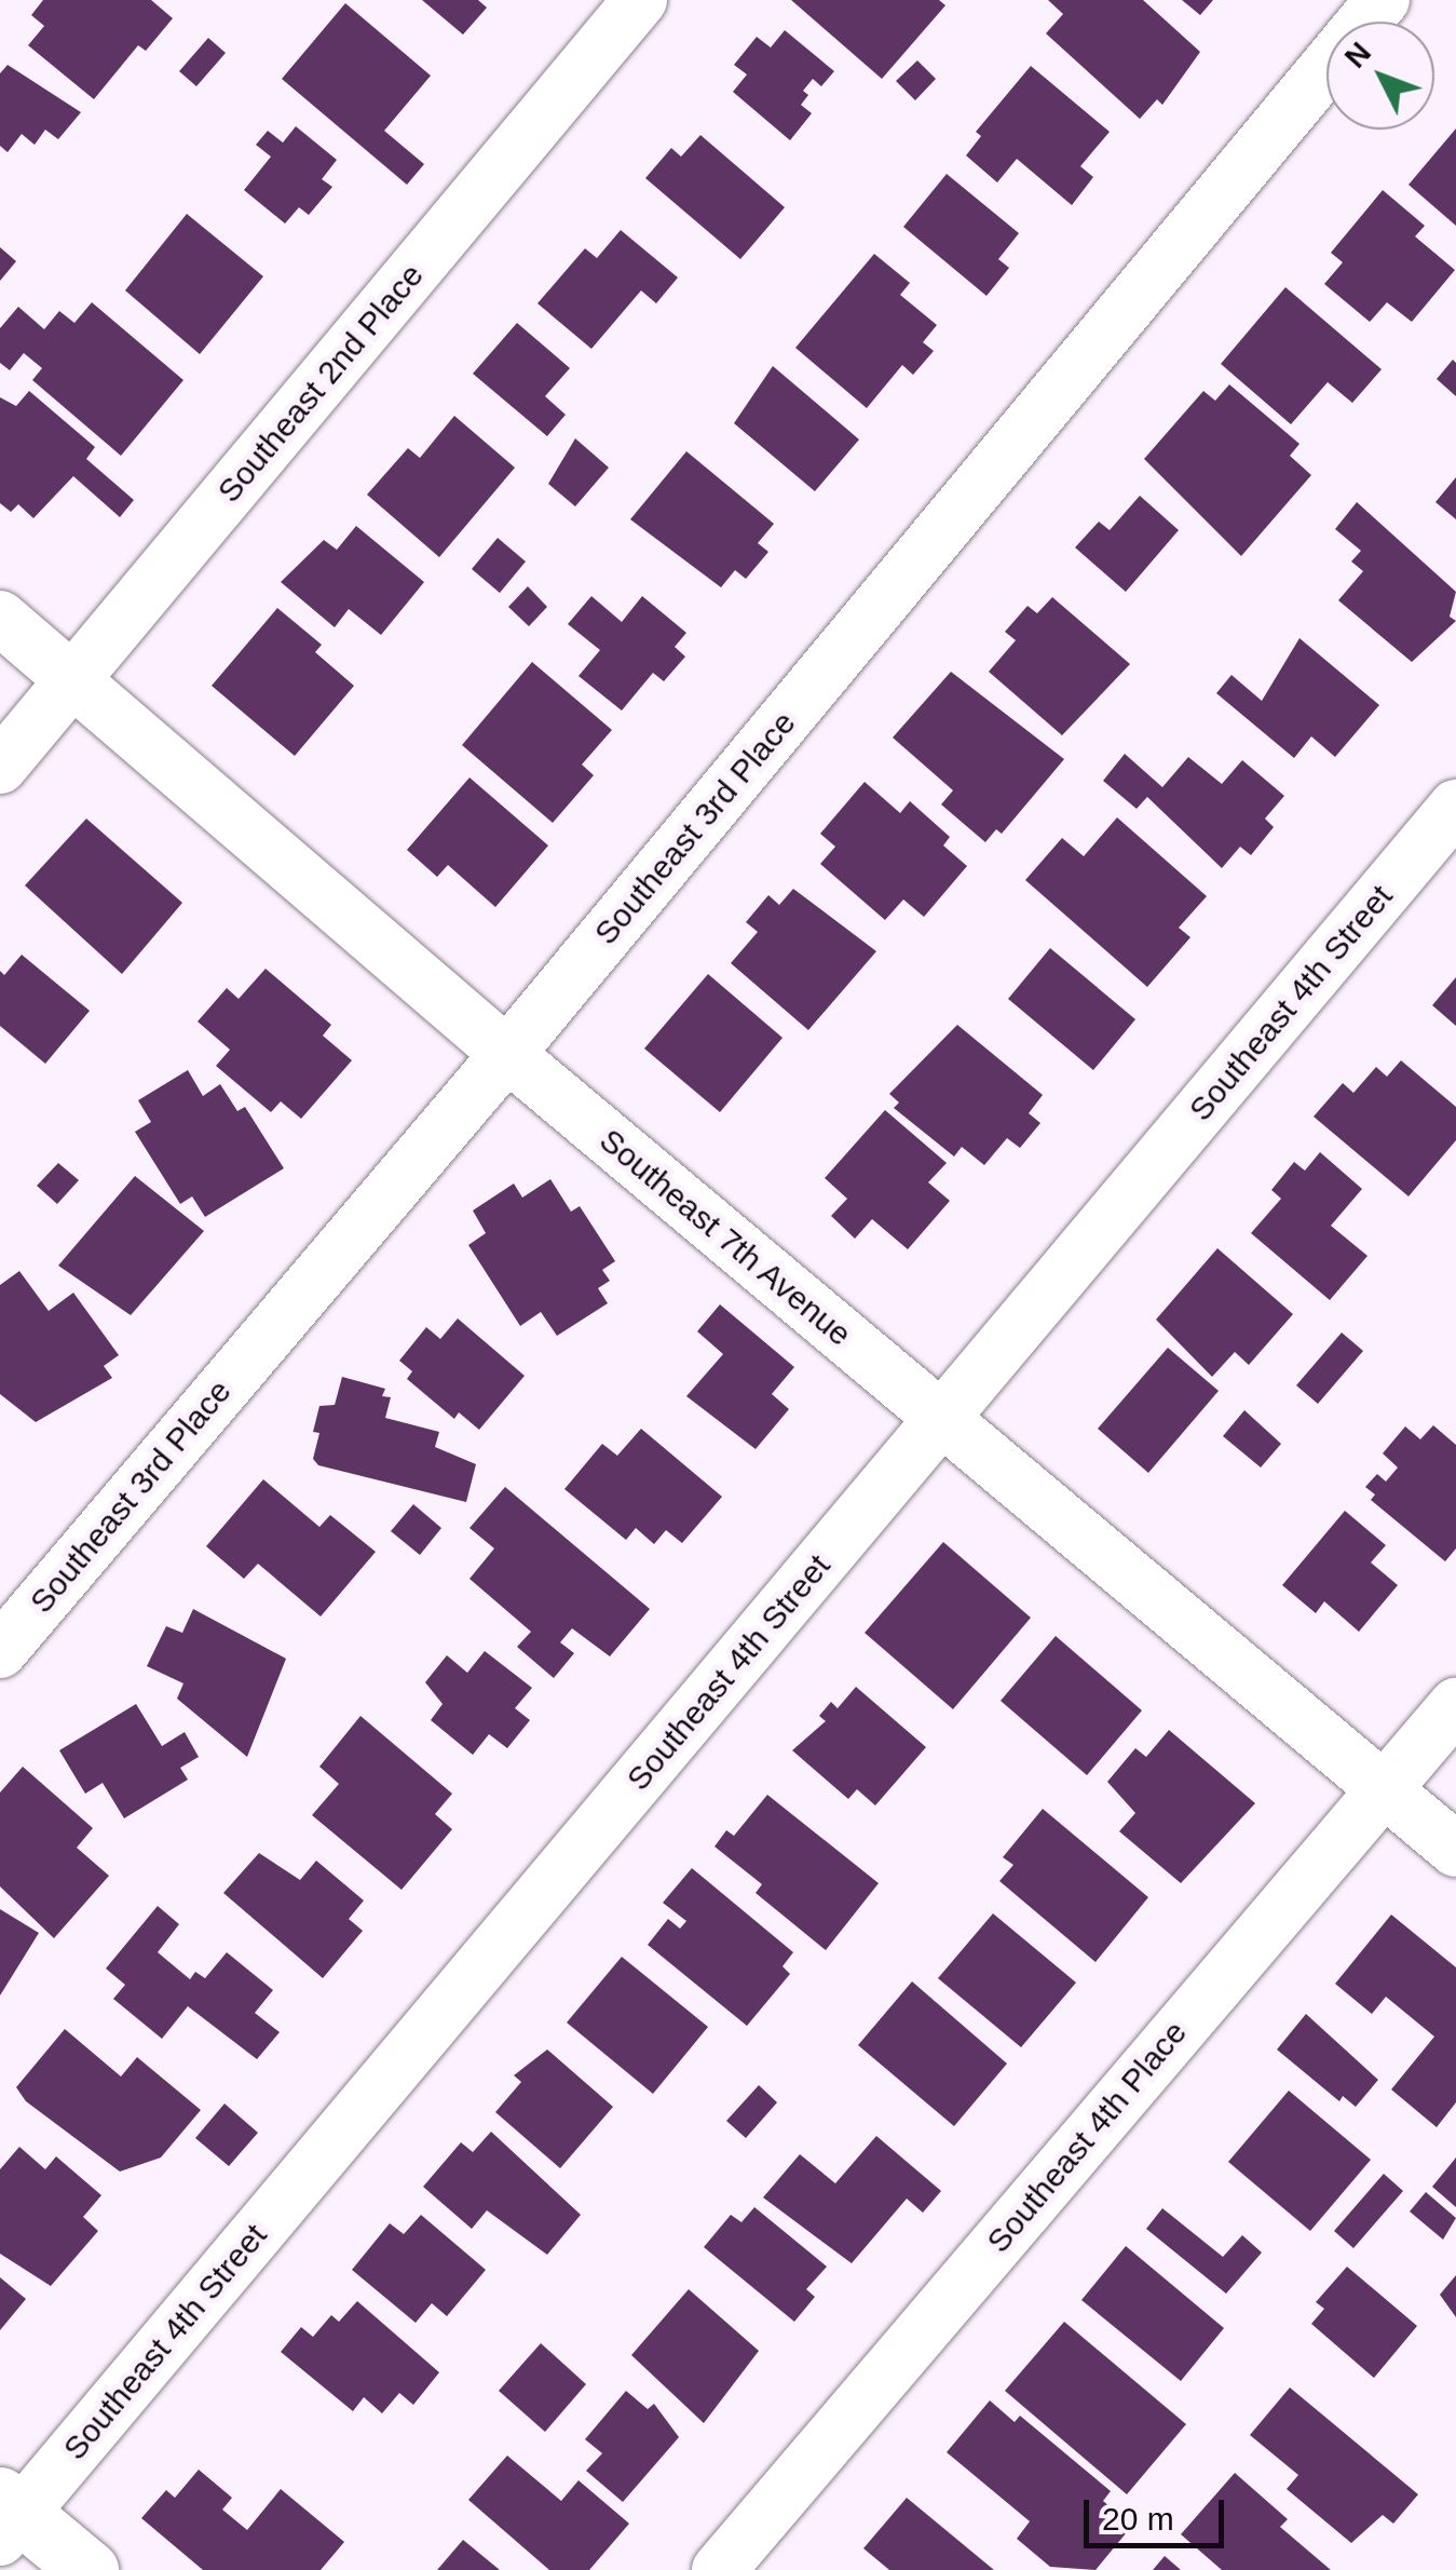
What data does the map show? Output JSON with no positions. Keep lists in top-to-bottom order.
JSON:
{
  "streets": {
    "street": [
      "Southeast 2nd Place",
      "Southeast 3rd Place",
      "Southeast 4th Street",
      "Southeast 7th Avenue",
      "Southeast 4th Place"
    ]
  },
  "crossings": [
    ["Southeast 2nd Place", "Southeast 7th Avenue"],
    ["Southeast 3rd Place", "Southeast 7th Avenue"],
    ["Southeast 4th Street", "Southeast 7th Avenue"],
    ["Southeast 7th Avenue", "Southeast 4th Place"]
  ],
  "scale_bar": "20 m",
  "north": "top left"
}
